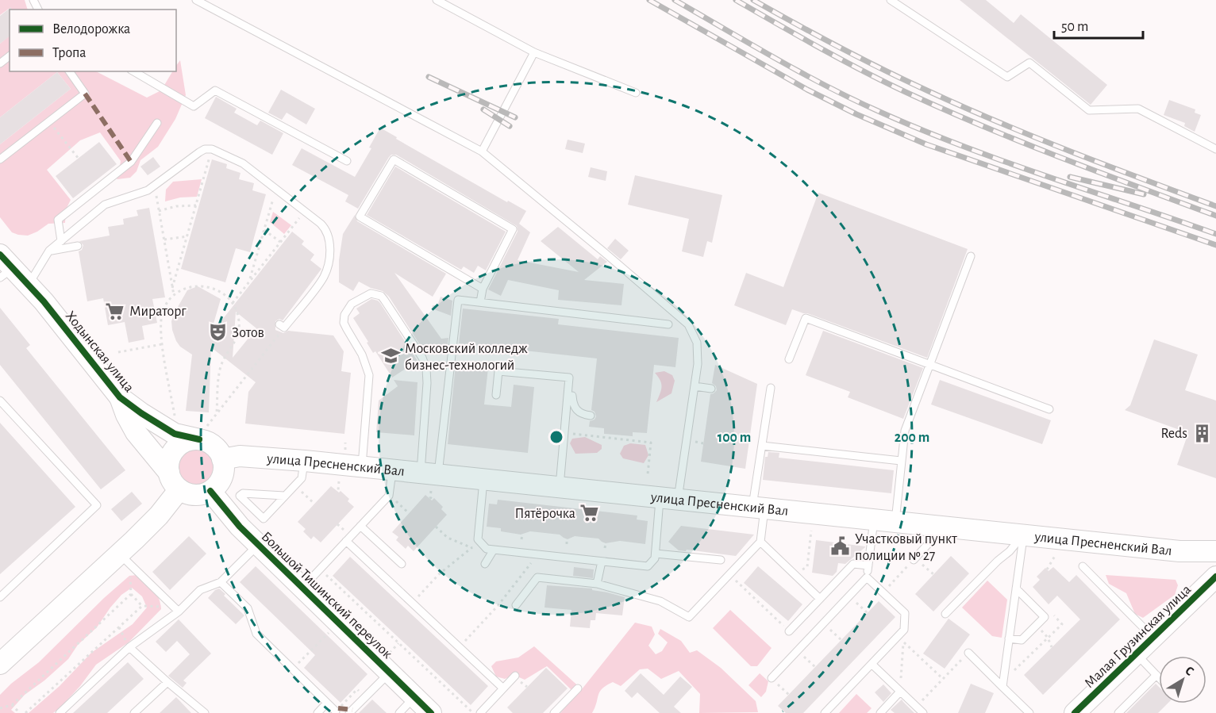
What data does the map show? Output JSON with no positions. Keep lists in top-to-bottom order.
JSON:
{
  "streets": {
    "main road": [
      "Ходынская улица",
      "улица Пресненский Вал",
      "Большой Тишинский переулок",
      "Малая Грузинская улица"
    ]
  },
  "crossings": [
    ["Ходынская улица", "улица Пресненский Вал"],
    ["Ходынская улица", "Большой Тишинский переулок"],
    ["улица Пресненский Вал", "Большой Тишинский переулок"]
  ],
  "places": {
    "supermarket": ["Мираторг", "Пятёрочка"],
    "theatre": ["Зотов"],
    "school or university": ["Московский колледж бизнес-технологий"],
    "building": ["Reds"],
    "public building": ["Участковый пункт полиции № 27"]
  },
  "legend": ["Велодорожка", "Тропа"],
  "scale_bar": "50 m",
  "north": "top right",
  "rings": ["100 m", "200 m"]
}
